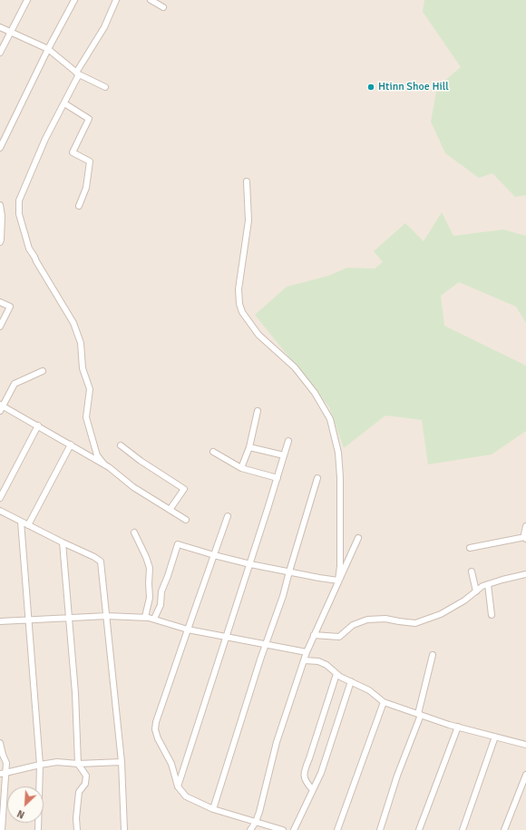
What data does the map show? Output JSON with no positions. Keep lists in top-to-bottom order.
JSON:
{
  "places": ["Htinn Shoe Hill"],
  "north": "bottom left"
}
